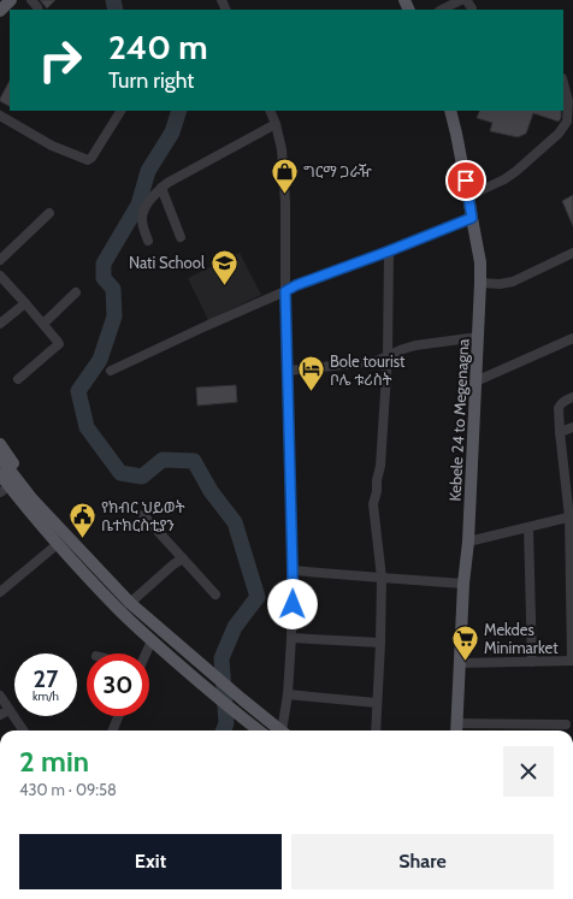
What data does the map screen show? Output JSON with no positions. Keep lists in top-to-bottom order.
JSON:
{
  "streets": {
    "main road": ["Kebele 24 to Megenagna"]
  },
  "places": {
    "shop": ["ግርማ ጋራዥ"],
    "school or university": ["Nati School"],
    "hotel": ["Bole tourist ቦሌ ቱሪስት"],
    "public building": ["የክብር ህይወት ቤተክርስቲያን"],
    "supermarket": ["Mekdes Minimarket"]
  },
  "page": {
    "turn": ["240 m", "Turn right"],
    "speed": "27 km/h",
    "limit": "30",
    "heading": ["2 min", "430 m · 09:58"],
    "buttons": ["Exit", "Share"]
  }
}
